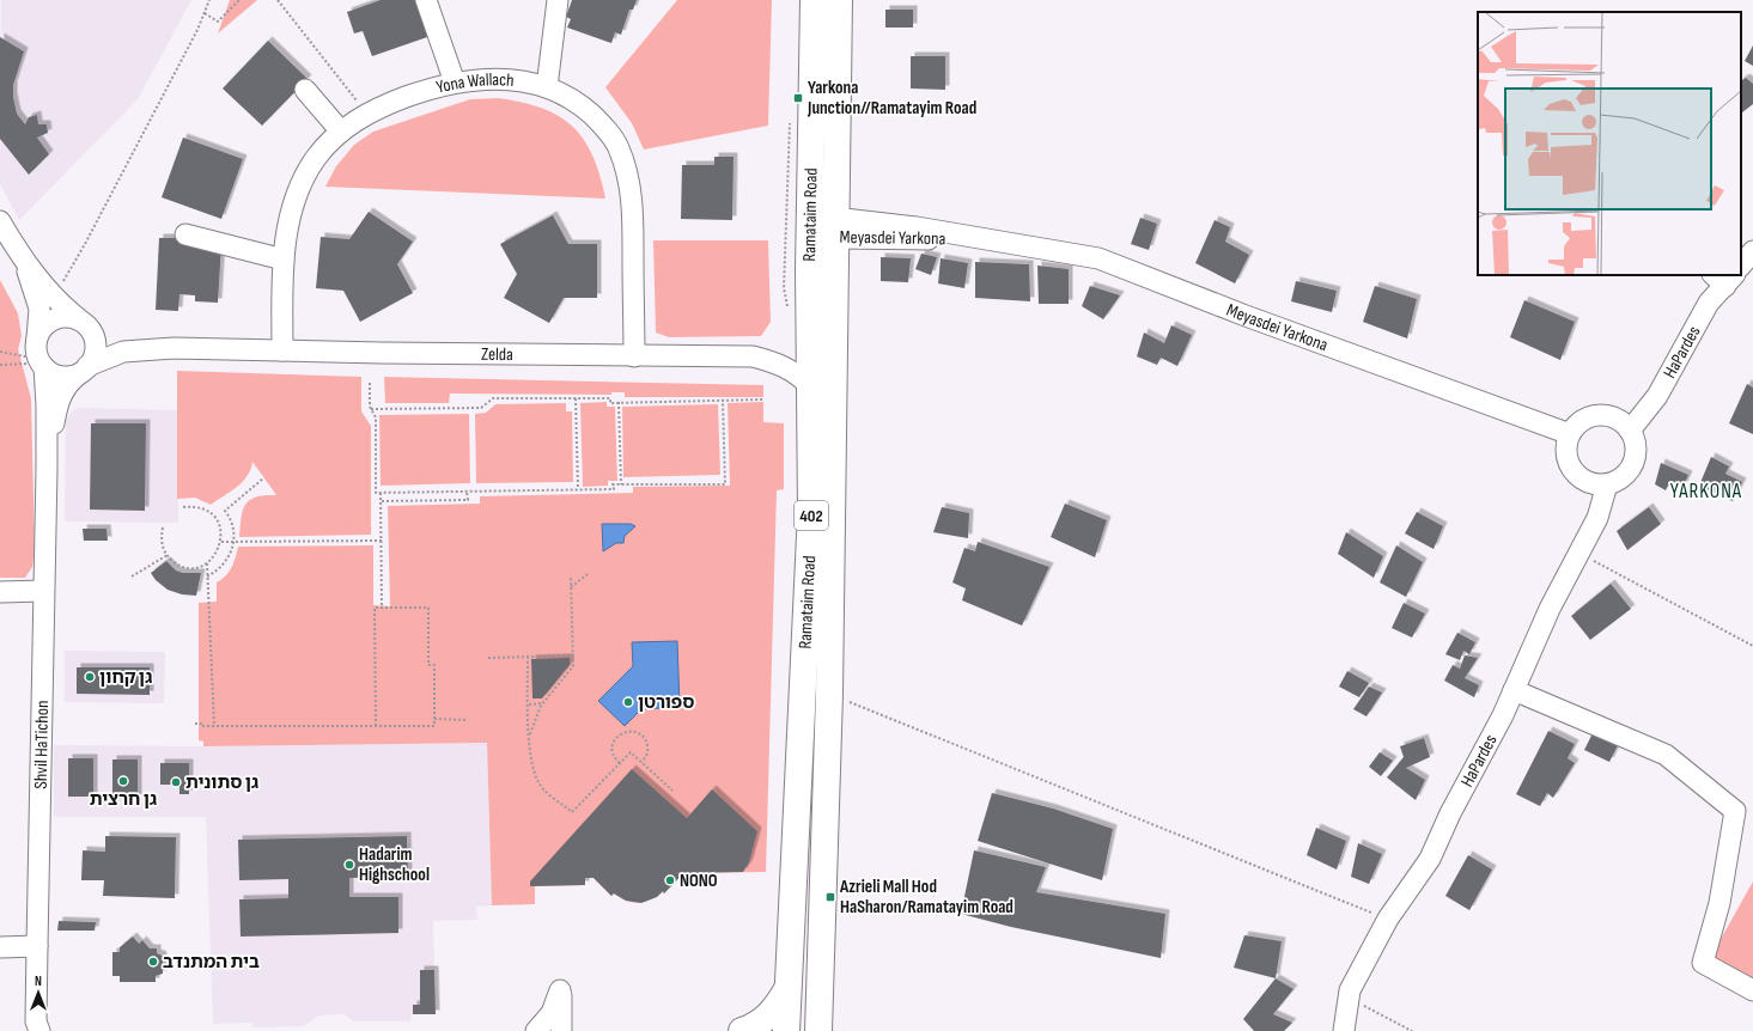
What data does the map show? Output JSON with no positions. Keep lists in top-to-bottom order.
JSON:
{
  "streets": {
    "main road": ["Ramataim Road", "402"],
    "street": [
      "Yona Wallach",
      "Meyasdei Yarkona",
      "HaPardes",
      "Zelda",
      "Shvil HaTichon"
    ]
  },
  "crossings": [
    ["Yona Wallach", "Zelda"],
    ["Ramataim Road", "Meyasdei Yarkona"],
    ["Ramataim Road", "Zelda"],
    ["Meyasdei Yarkona", "HaPardes"],
    ["Zelda", "Shvil HaTichon"]
  ],
  "districts": ["YARKONA"],
  "places": {
    "transit": ["Yarkona Junction//Ramatayim Road", "Azrieli Mall Hod HaSharon/Ramatayim Road"],
    "other": [
      "גן קחון",
      "ספורטן",
      "גן חרצית",
      "גן סתונית",
      "Hadarim Highschool",
      "NONO",
      "בית המתנדב"
    ]
  },
  "north": "top"
}
